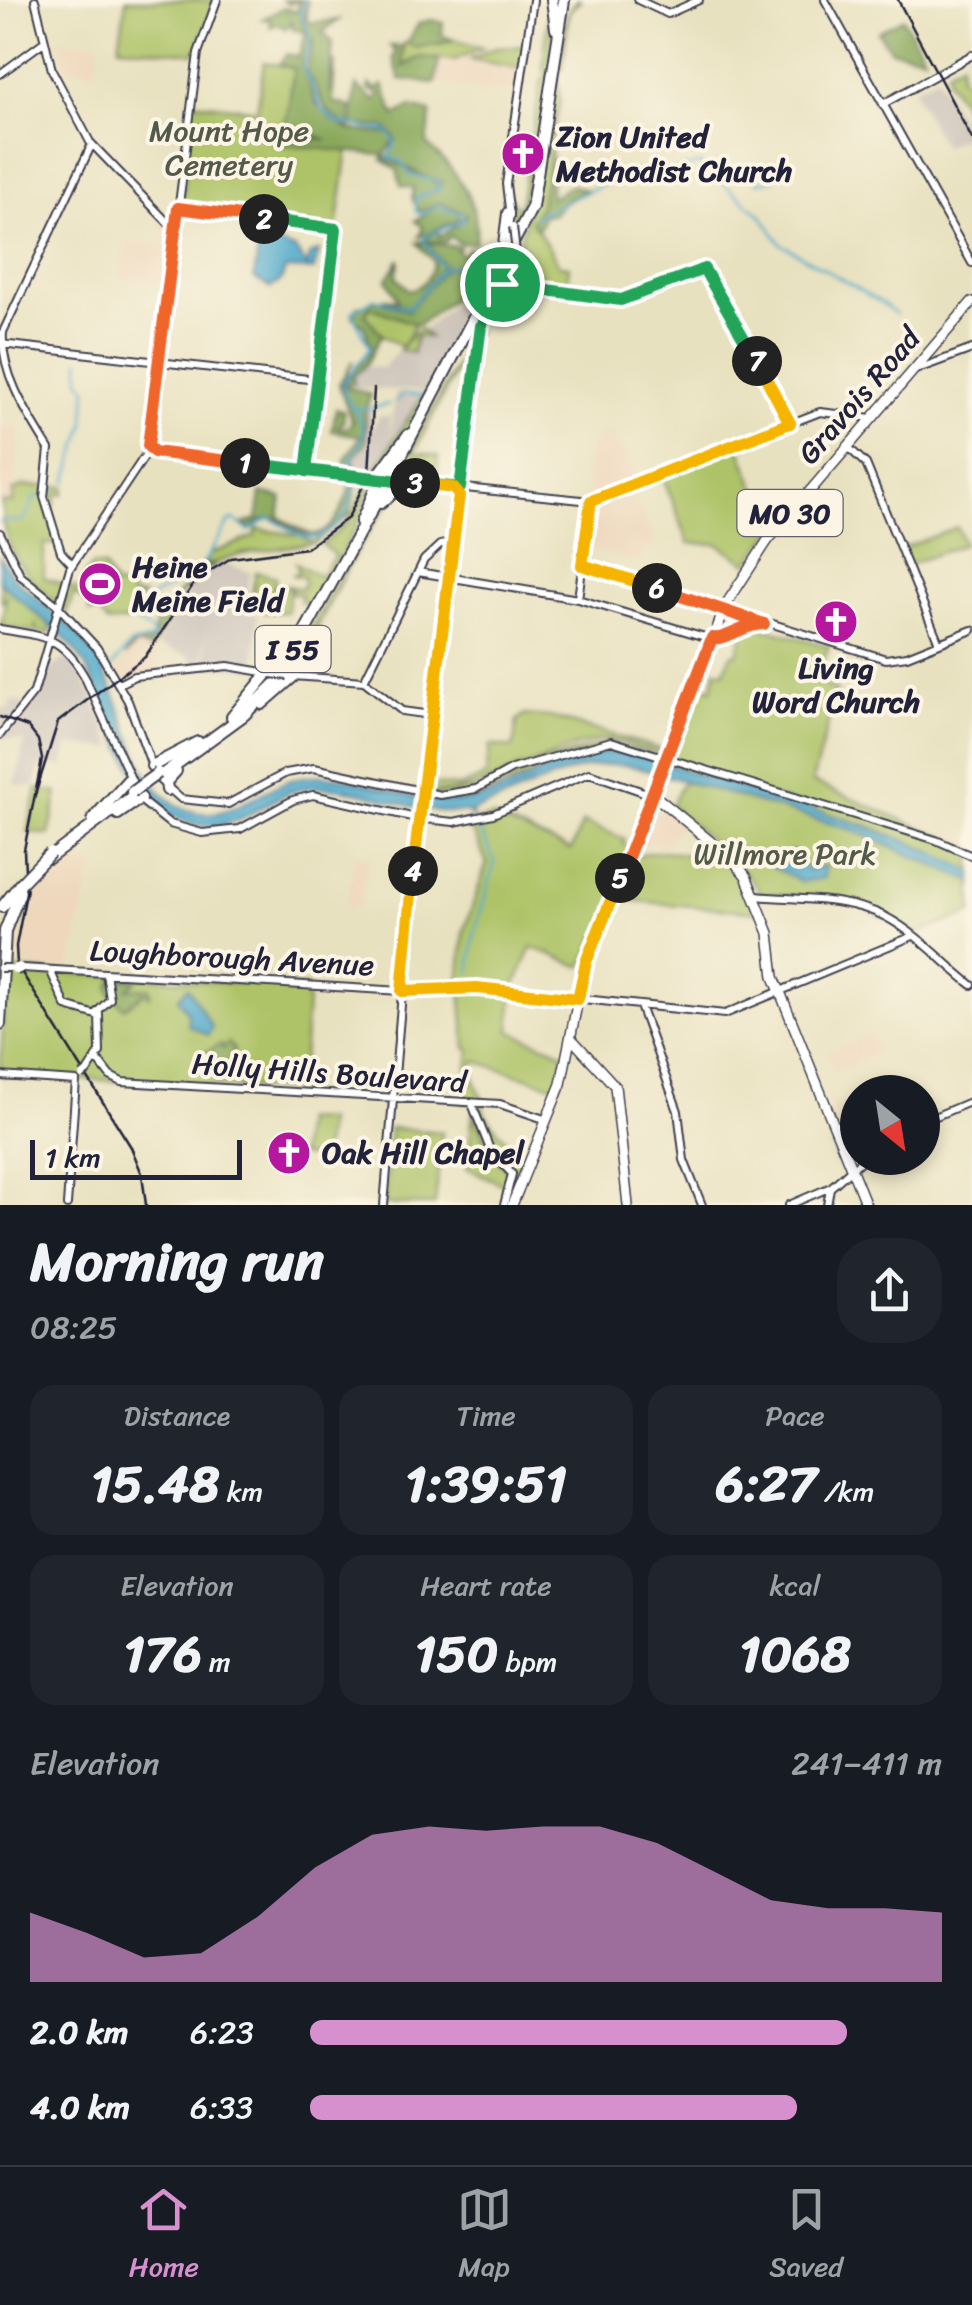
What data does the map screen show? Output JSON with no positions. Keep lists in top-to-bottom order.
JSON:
{
  "streets": {
    "highway": ["I 55"],
    "main road": [
      "Gravois Road",
      "MO 30",
      "Loughborough Avenue",
      "Holly Hills Boulevard"
    ]
  },
  "crossings": [
    ["Gravois Road", "MO 30"],
    ["MO 30", "Loughborough Avenue"],
    ["MO 30", "Holly Hills Boulevard"]
  ],
  "parks": ["Mount Hope Cemetery", "Willmore Park"],
  "places": {
    "church": ["Zion United Methodist Church", "Living Word Church", "Oak Hill Chapel"],
    "sports": ["Heine Meine Field"]
  },
  "scale_bar": "1 km",
  "north": "bottom right",
  "page": {
    "pins": [
      "2",
      "7",
      "1",
      "3",
      "6",
      "4",
      "5"
    ],
    "scale": "1 km",
    "heading": ["Morning run", "08:25"],
    "stats": [
      ["Distance", "15.48 km"],
      ["Time", "1:39:51"],
      ["Pace", "6:27 /km"],
      ["Elevation", "176 m"],
      ["Heart rate", "150 bpm"],
      ["kcal", "1068"]
    ],
    "chart": ["Elevation", "241–411 m"],
    "list": [
      {
        "name": "2.0 km",
        "note": "6:23"
      },
      {
        "name": "4.0 km",
        "note": "6:33"
      }
    ],
    "tabs": ["Home", "Map", "Saved"]
  }
}
